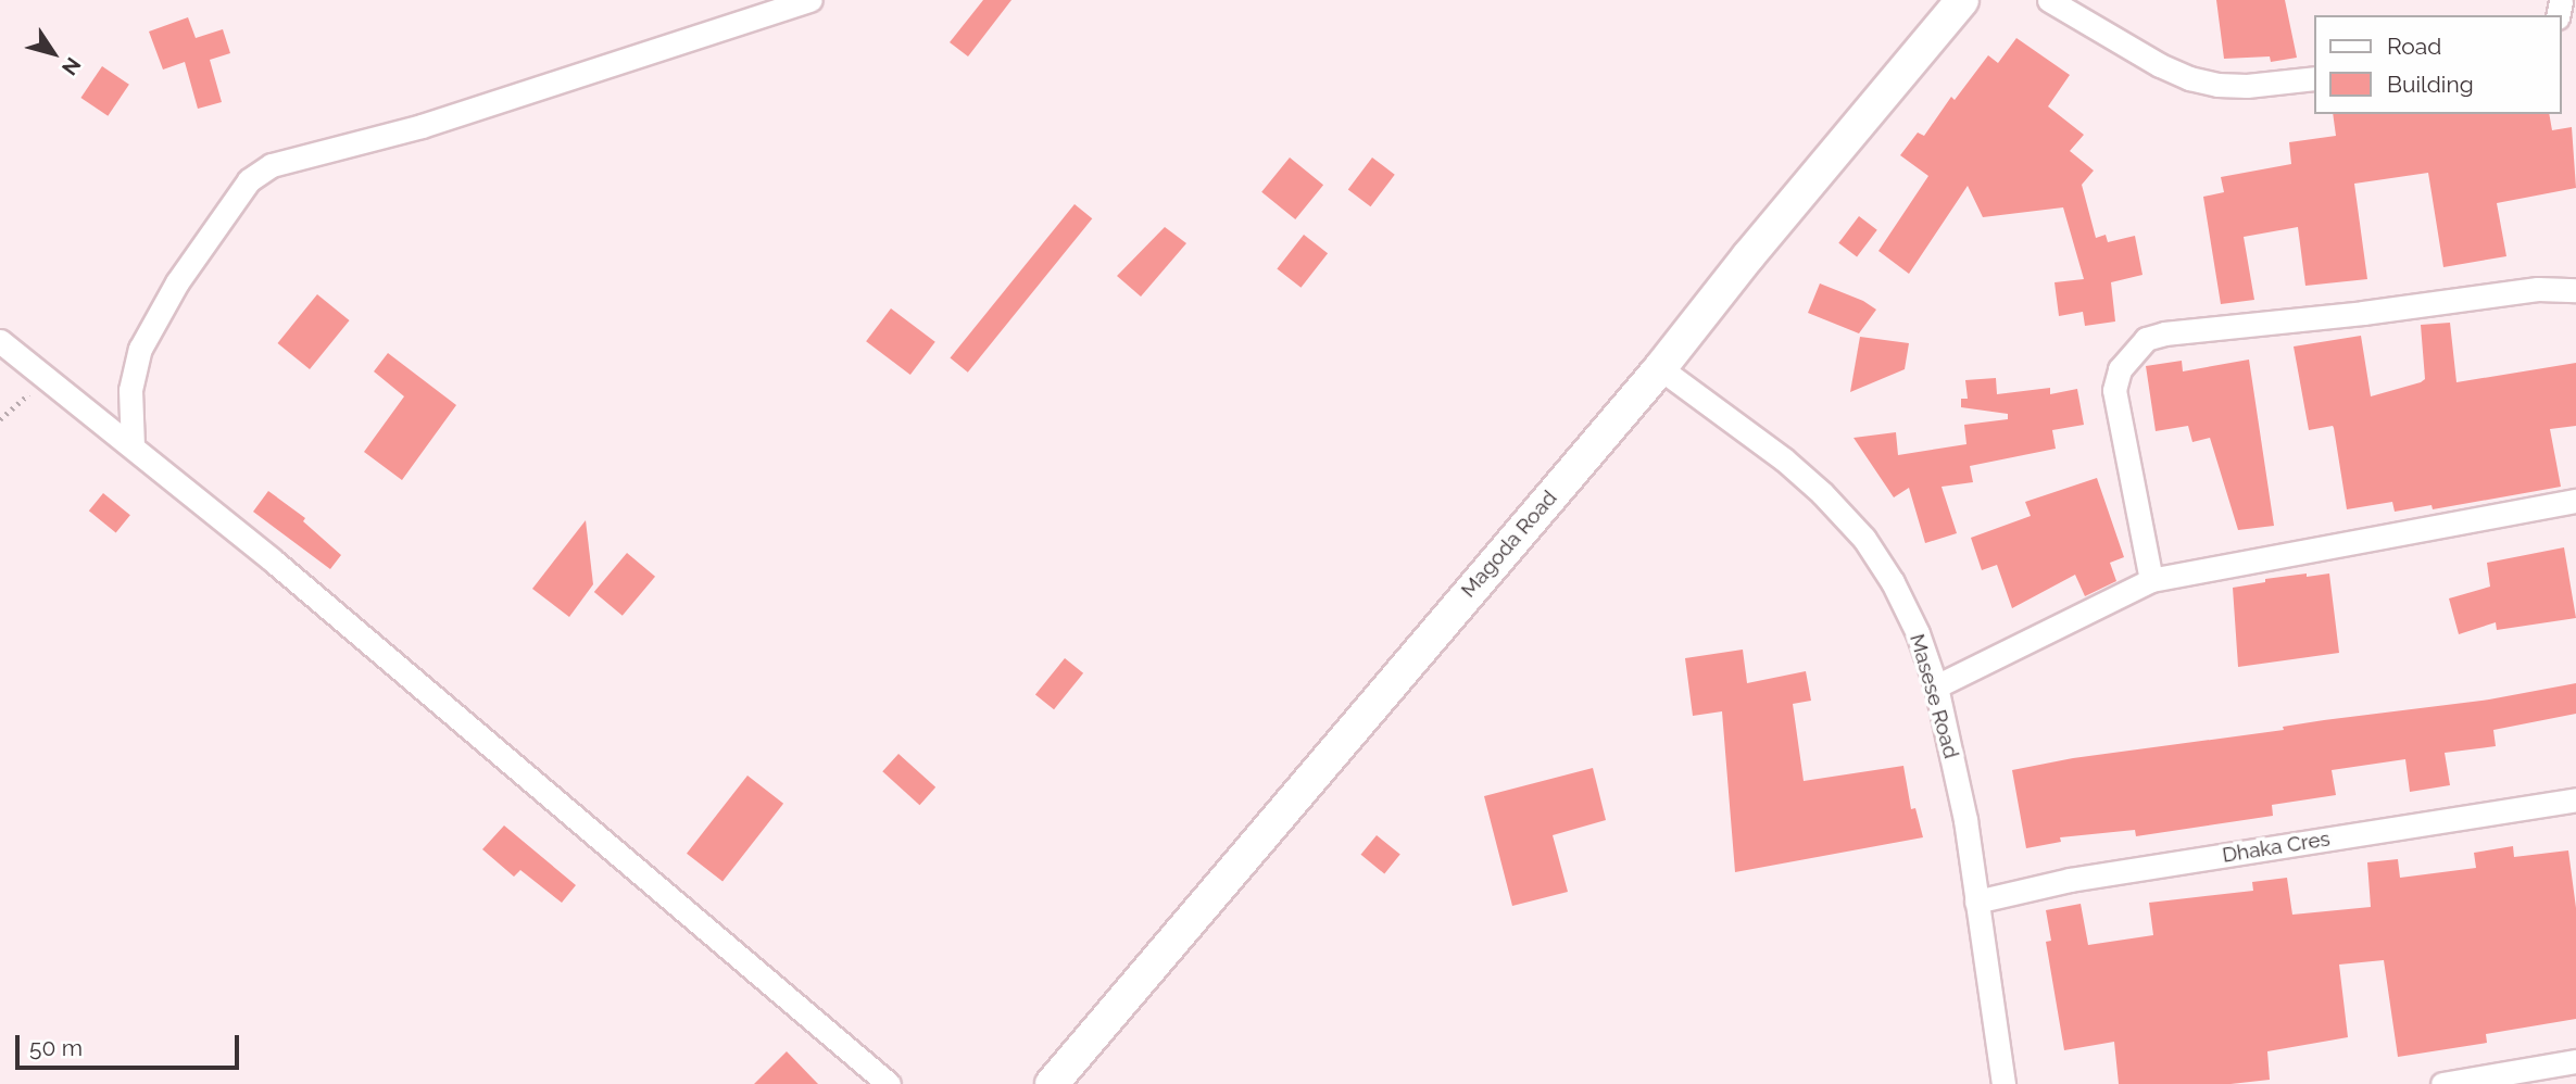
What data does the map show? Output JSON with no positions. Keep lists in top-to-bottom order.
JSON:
{
  "streets": {
    "street": ["Magoda Road", "Masese Road", "Dhaka Cres"]
  },
  "crossings": [
    ["Magoda Road", "Masese Road"],
    ["Masese Road", "Dhaka Cres"]
  ],
  "legend": ["Road", "Building"],
  "scale_bar": "50 m",
  "north": "bottom right"
}
